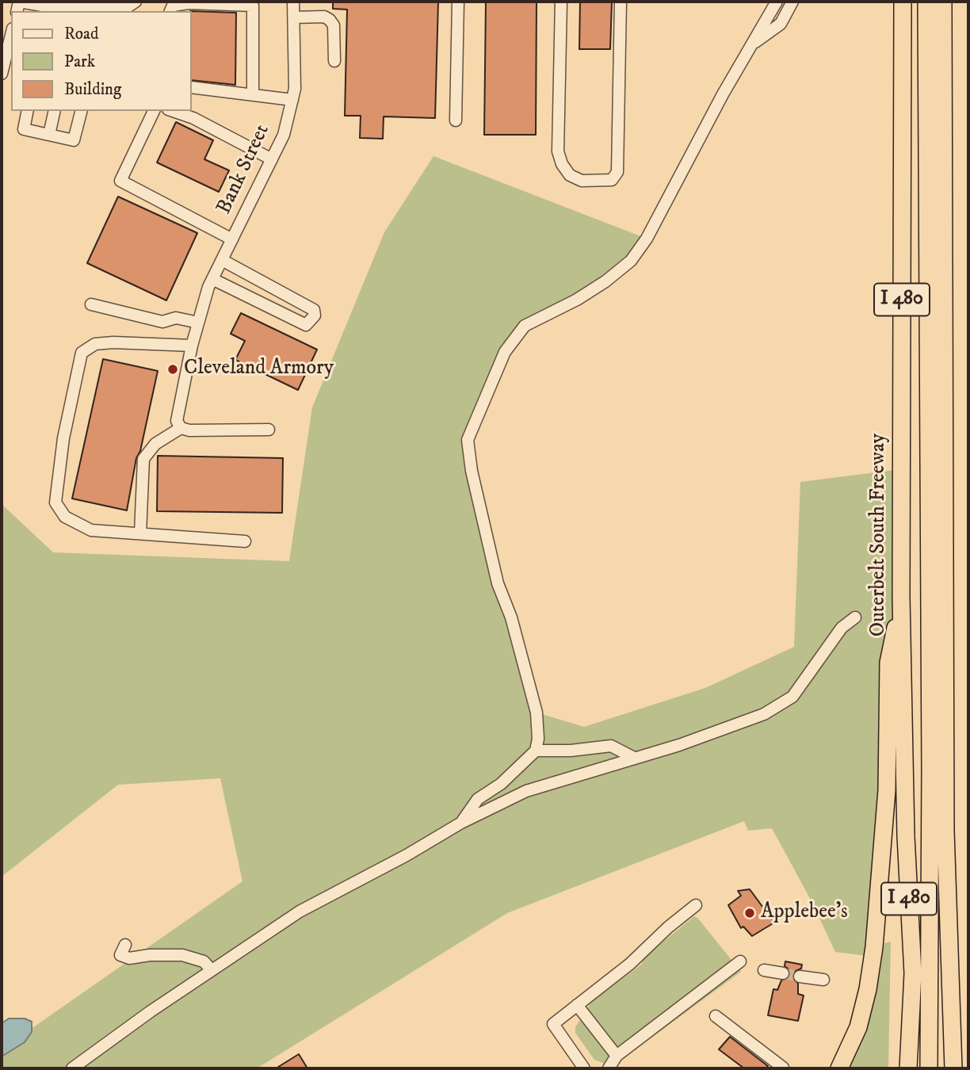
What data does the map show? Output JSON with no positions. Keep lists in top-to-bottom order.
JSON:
{
  "streets": {
    "highway": ["I 480", "Outerbelt South Freeway"],
    "street": ["Bank Street"]
  },
  "places": ["Cleveland Armory", "Applebee's"],
  "legend": ["Road", "Park", "Building"]
}
